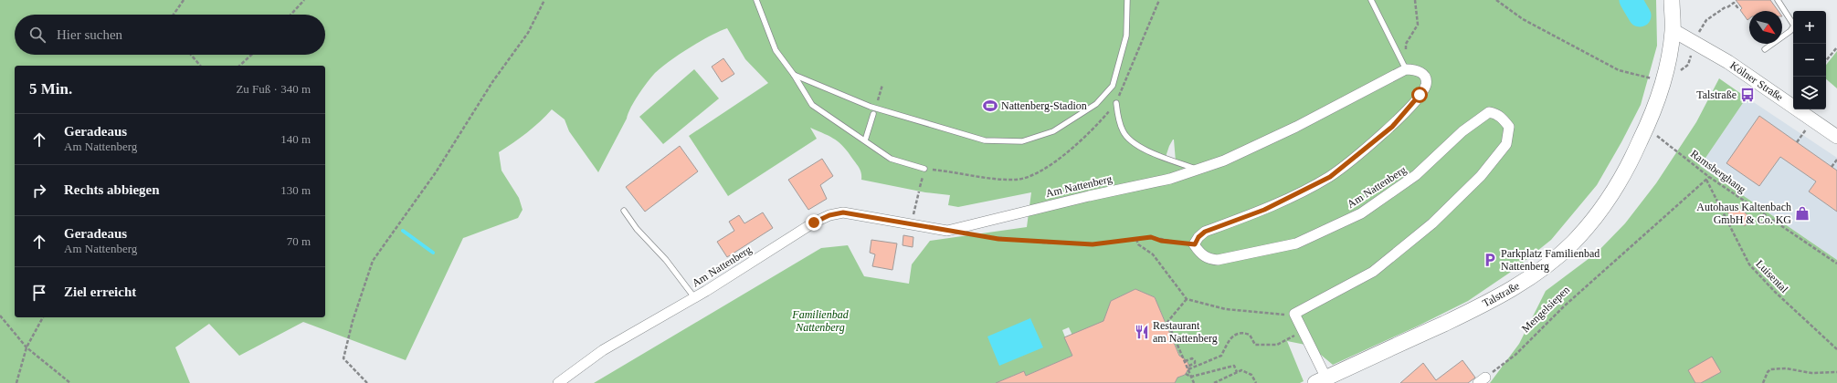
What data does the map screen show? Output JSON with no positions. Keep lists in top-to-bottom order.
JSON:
{
  "streets": {
    "main road": ["Kölner Straße", "Talstraße"],
    "street": ["Am Nattenberg"],
    "path": ["Ramsberghang", "Luisental", "Mengelsiepen"]
  },
  "crossings": [
    ["Kölner Straße", "Talstraße"],
    ["Ramsberghang", "Talstraße"],
    ["Ramsberghang", "Mengelsiepen"],
    ["Luisental", "Mengelsiepen"]
  ],
  "parks": ["Familienbad Nattenberg"],
  "places": {
    "bus stop": ["Talstraße"],
    "sports": ["Nattenberg-Stadion"],
    "shop": ["Autohaus Kaltenbach GmbH & Co. KG"],
    "parking": ["Parkplatz Familienbad Nattenberg"],
    "restaurant": ["Restaurant am Nattenberg"]
  },
  "north": "bottom right",
  "page": {
    "map_buttons": ["+", "−"],
    "search": "Hier suchen",
    "heading": ["5 Min.", "Zu Fuß · 340 m"],
    "list": [
      ["Geradeaus", "Am Nattenberg", "140 m"],
      ["Rechts abbiegen", "130 m"],
      ["Geradeaus", "Am Nattenberg", "70 m"],
      "Ziel erreicht"
    ]
  }
}
